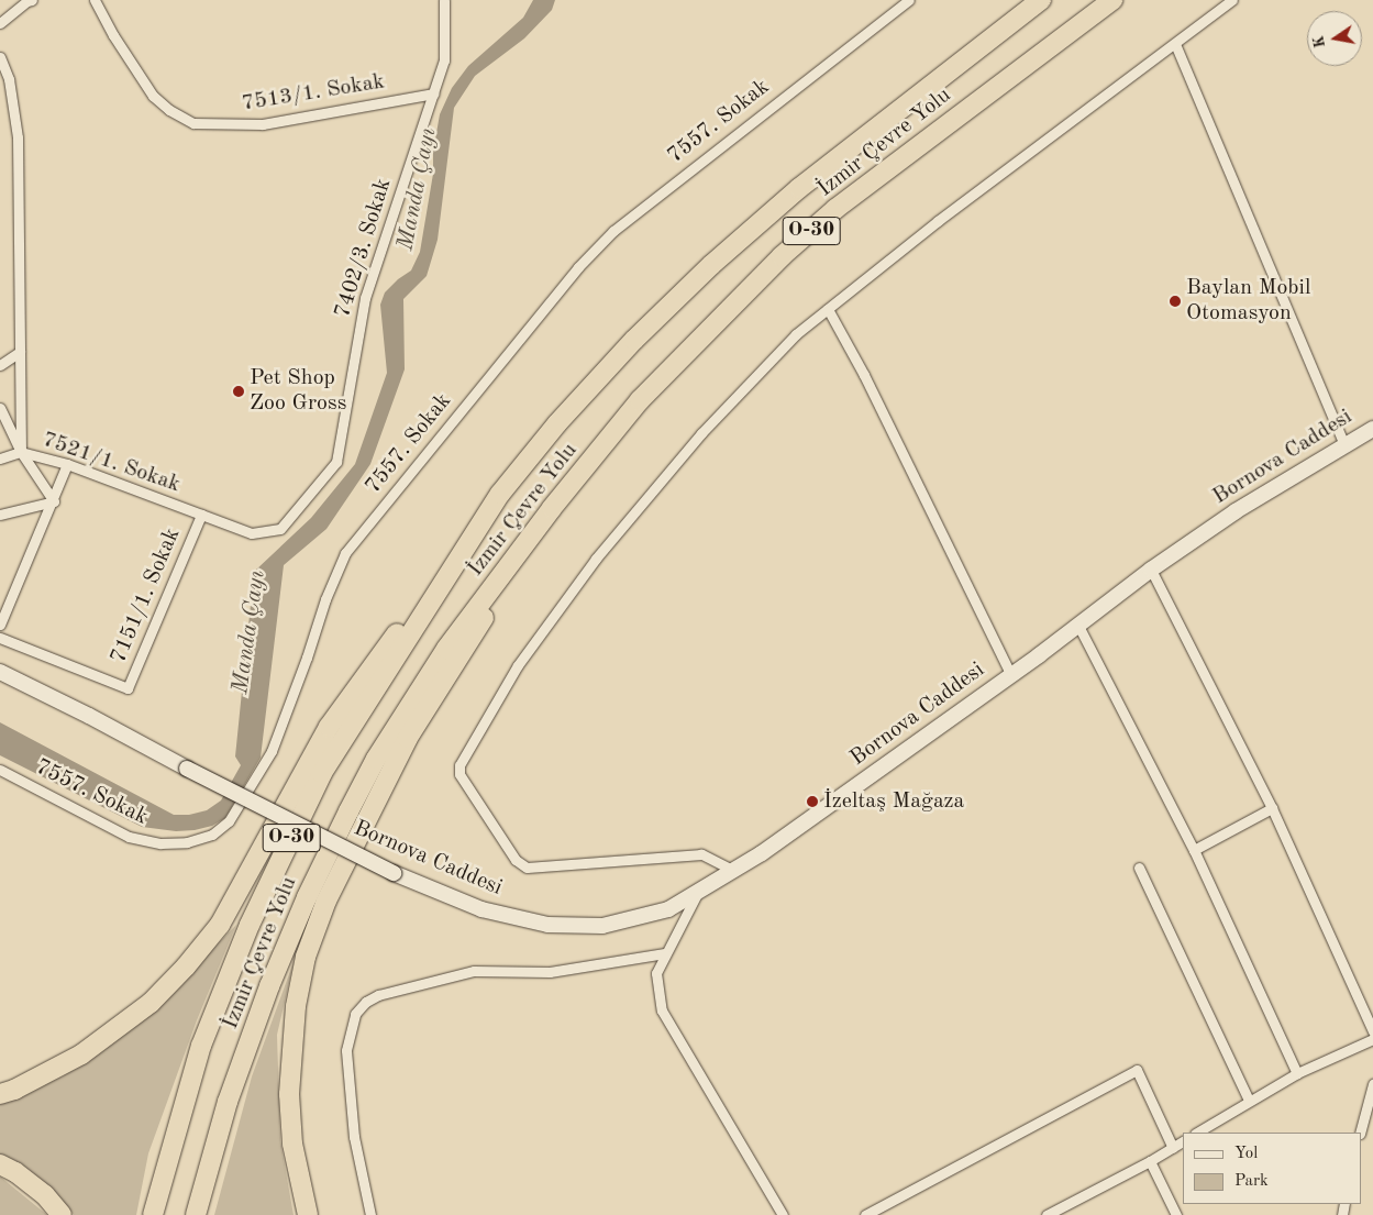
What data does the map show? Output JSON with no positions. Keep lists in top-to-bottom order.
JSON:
{
  "streets": {
    "highway": ["İzmir Çevre Yolu", "O-30"],
    "main road": ["Bornova Caddesi"],
    "street": [
      "7513/1. Sokak",
      "7557. Sokak",
      "7402/3. Sokak",
      "7521/1. Sokak",
      "7151/1. Sokak"
    ]
  },
  "crossings": [
    ["7513/1. Sokak", "7402/3. Sokak"],
    ["7402/3. Sokak", "7521/1. Sokak"],
    ["7521/1. Sokak", "7151/1. Sokak"]
  ],
  "water": ["Manda Çayı"],
  "places": ["Baylan Mobil Otomasyon", "Pet Shop Zoo Gross", "İzeltaş Mağaza"],
  "legend": ["Yol", "Park"],
  "north": "left"
}
